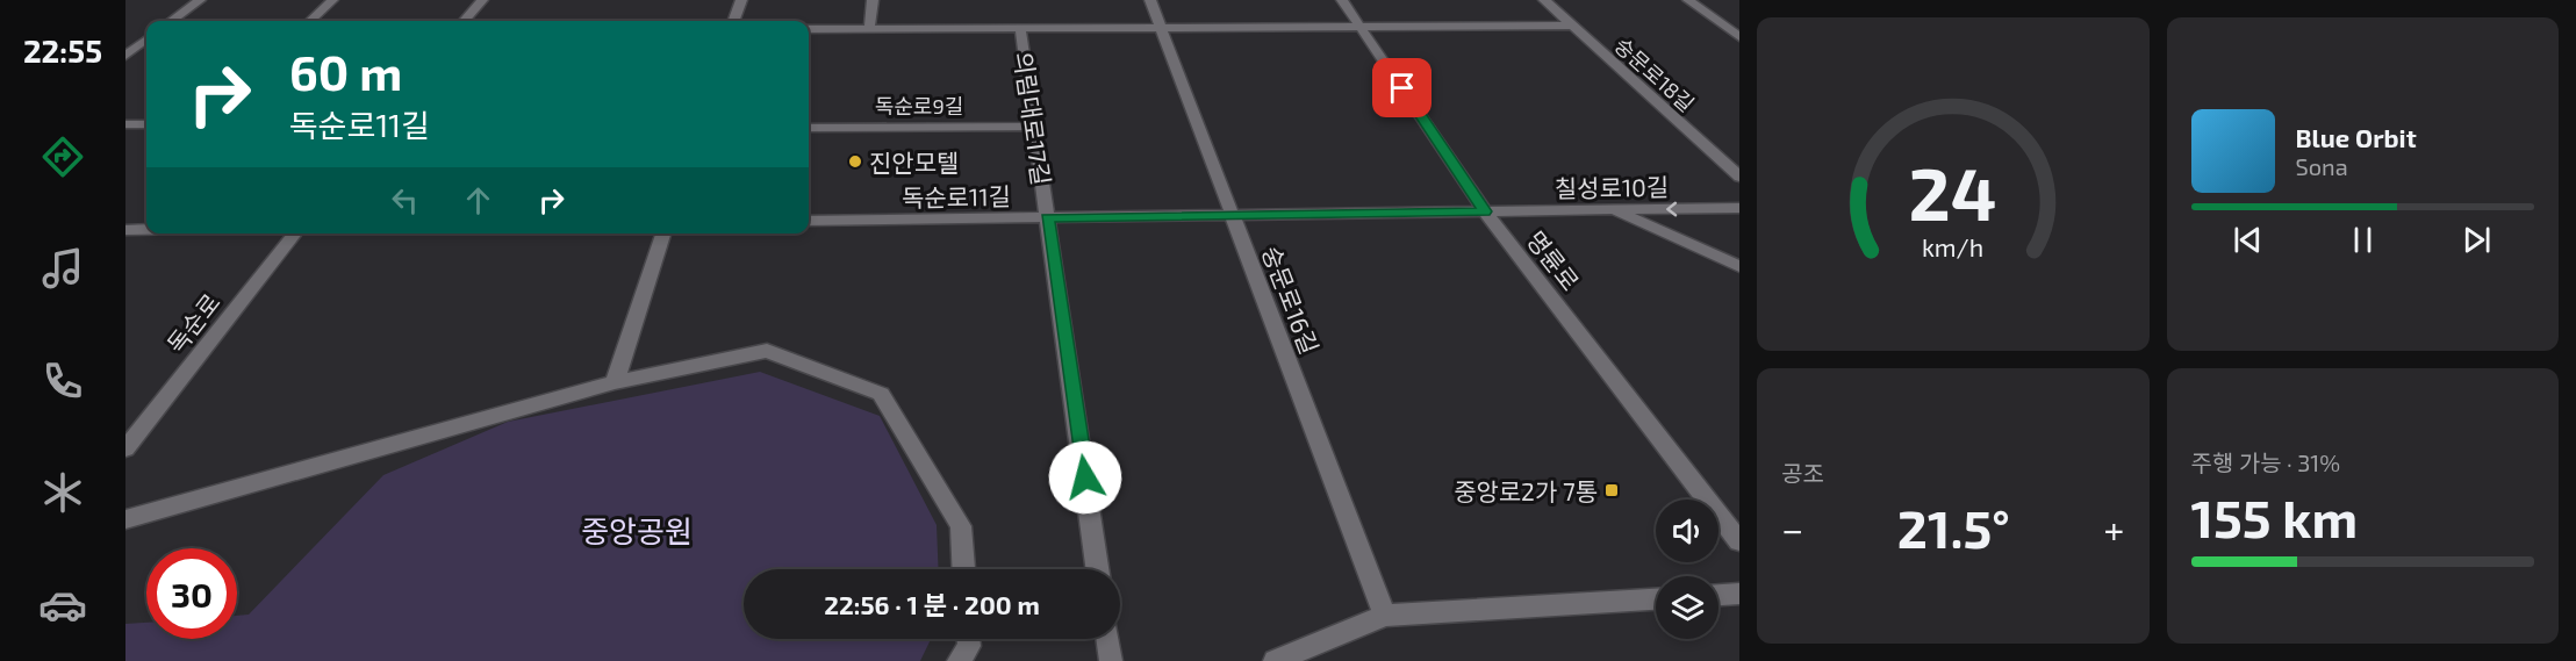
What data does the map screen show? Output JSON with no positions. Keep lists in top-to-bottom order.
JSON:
{
  "streets": {
    "street": [
      "숭문로18길",
      "독순로9길",
      "의림대로17길",
      "칠성로10길",
      "독순로11길",
      "명륜로",
      "숭문로16길",
      "독순로"
    ]
  },
  "crossings": [
    ["독순로9길", "의림대로17길"],
    ["의림대로17길", "독순로11길"],
    ["칠성로10길", "독순로11길"],
    ["칠성로10길", "명륜로"],
    ["독순로11길", "명륜로"],
    ["독순로11길", "숭문로16길"]
  ],
  "parks": ["중앙공원"],
  "places": {
    "other": ["진안모텔"],
    "transit": ["중앙로2가 7통"]
  },
  "page": {
    "tabs": "22:55",
    "turn": ["60 m", "독순로11길"],
    "song": ["Blue Orbit", "Sona"],
    "tile": [
      "공조",
      ["주행 가능 · 31%", "155 km"]
    ],
    "heat": ["−", "21.5°", "+"],
    "limit": "30",
    "trip": "22:56 · 1 분 · 200 m",
    "gauge": ["24", "km/h"]
  }
}
